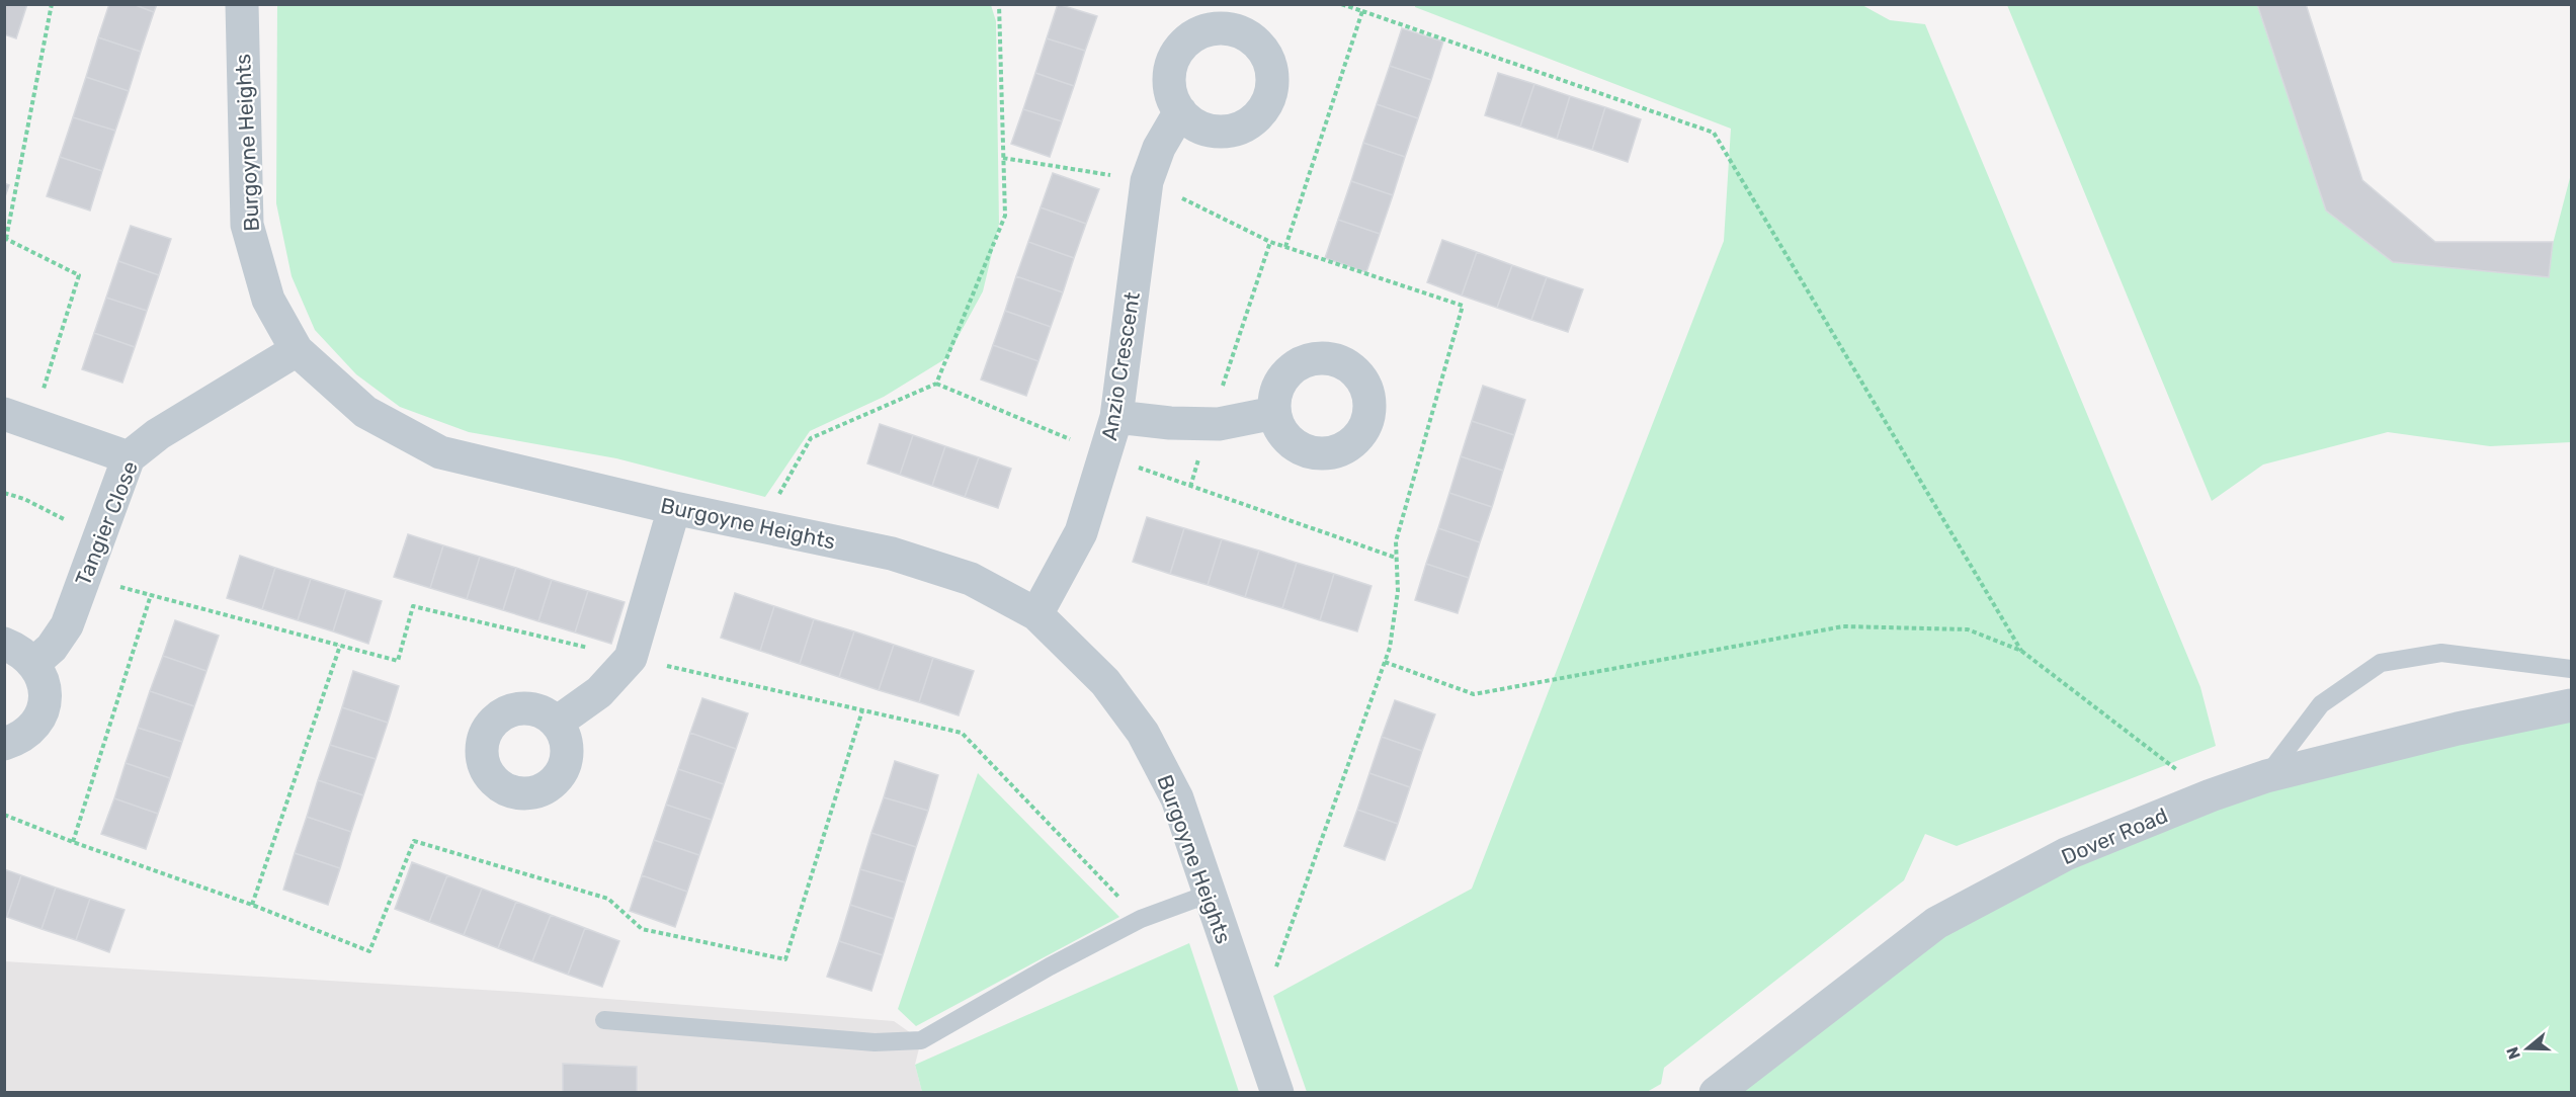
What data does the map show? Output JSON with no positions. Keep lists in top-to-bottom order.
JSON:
{
  "streets": {
    "street": [
      "Burgoyne Heights",
      "Anzio Crescent",
      "Tangier Close",
      "Dover Road"
    ]
  },
  "crossings": [
    ["Burgoyne Heights", "Anzio Crescent"],
    ["Burgoyne Heights", "Tangier Close"]
  ],
  "north": "left"
}
